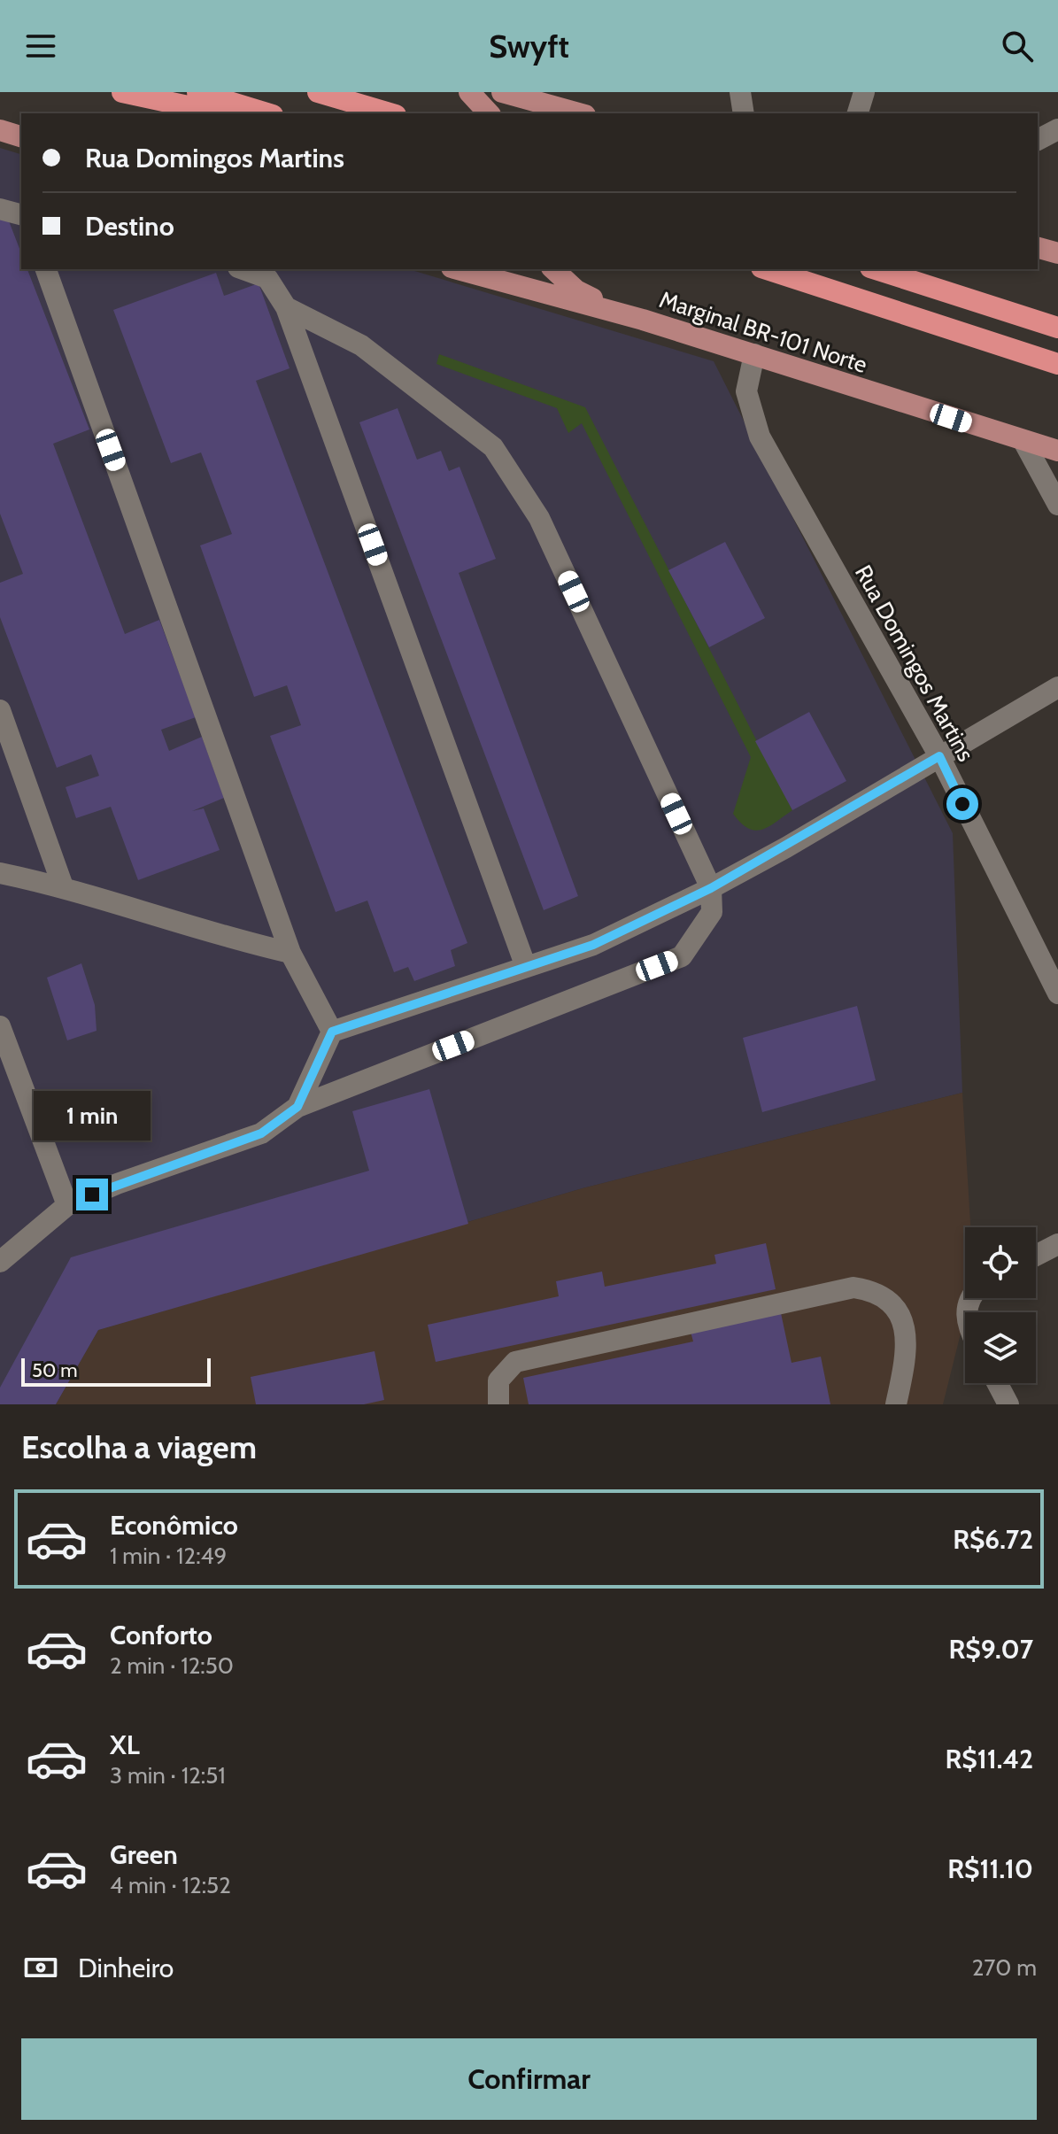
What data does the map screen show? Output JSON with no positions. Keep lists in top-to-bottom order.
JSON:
{
  "streets": {
    "main road": ["Marginal BR-101 Norte"],
    "street": ["Rua Domingos Martins"]
  },
  "crossings": [
    ["Marginal BR-101 Norte", "Rua Domingos Martins"]
  ],
  "scale_bar": "50 m",
  "page": {
    "header": "Swyft",
    "banner": ["Rua Domingos Martins", "Destino"],
    "bubble": "1 min",
    "scale": "50 m",
    "heading": "Escolha a viagem",
    "list": [
      {
        "name": "Econômico",
        "note": "1 min · 12:49",
        "value": "R$6.72"
      },
      {
        "name": "Conforto",
        "note": "2 min · 12:50",
        "value": "R$9.07"
      },
      {
        "name": "XL",
        "note": "3 min · 12:51",
        "value": "R$11.42"
      },
      {
        "name": "Green",
        "note": "4 min · 12:52",
        "value": "R$11.10"
      }
    ],
    "pay": ["Dinheiro", "270 m"],
    "buttons": "Confirmar"
  }
}
